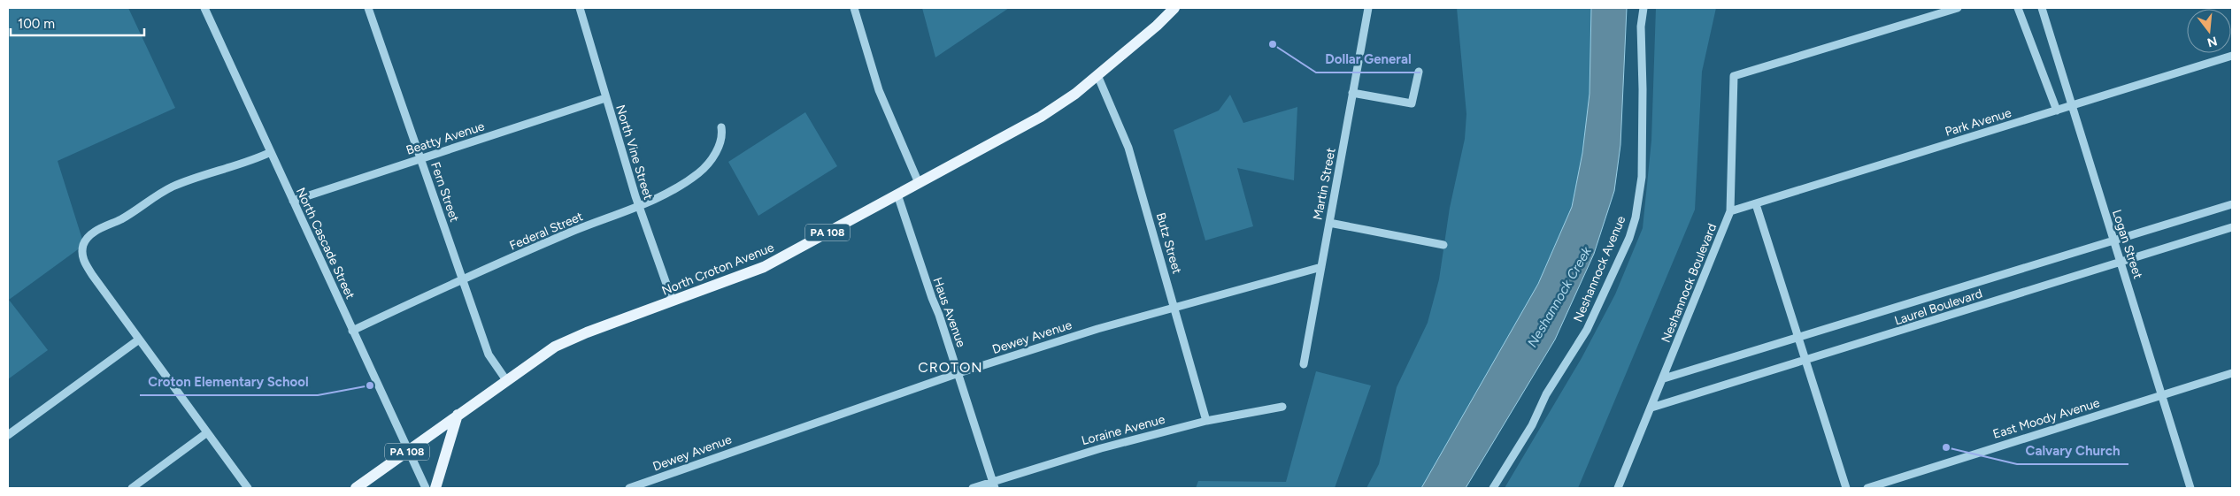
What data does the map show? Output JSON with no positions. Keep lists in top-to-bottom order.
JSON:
{
  "streets": {
    "main road": ["PA 108", "North Croton Avenue"],
    "street": [
      "Park Avenue",
      "Beatty Avenue",
      "North Vine Street",
      "Martin Street",
      "Fern Street",
      "Federal Street",
      "North Cascade Street",
      "Butz Street",
      "Logan Street",
      "Neshannock Avenue",
      "Neshannock Boulevard",
      "Laurel Boulevard",
      "Haus Avenue",
      "Dewey Avenue",
      "East Moody Avenue",
      "Loraine Avenue"
    ]
  },
  "crossings": [
    ["Park Avenue", "Logan Street"],
    ["Park Avenue", "Neshannock Boulevard"],
    ["Beatty Avenue", "North Vine Street"],
    ["Beatty Avenue", "Fern Street"],
    ["Beatty Avenue", "North Cascade Street"],
    ["North Vine Street", "Federal Street"],
    ["North Vine Street", "North Croton Avenue"],
    ["Martin Street", "Dewey Avenue"],
    ["Fern Street", "Federal Street"],
    ["Fern Street", "North Croton Avenue"],
    ["Federal Street", "North Cascade Street"],
    ["North Cascade Street", "North Croton Avenue"],
    ["Butz Street", "North Croton Avenue"],
    ["Butz Street", "Dewey Avenue"],
    ["Butz Street", "Loraine Avenue"],
    ["Logan Street", "Laurel Boulevard"],
    ["Logan Street", "East Moody Avenue"],
    ["North Croton Avenue", "Haus Avenue"],
    ["Neshannock Boulevard", "Laurel Boulevard"],
    ["Haus Avenue", "Dewey Avenue"],
    ["Haus Avenue", "Loraine Avenue"]
  ],
  "districts": ["CROTON"],
  "water": ["Neshannock Creek"],
  "places": ["Dollar General", "Croton Elementary School", "Calvary Church"],
  "scale_bar": "100 m",
  "north": "bottom"
}
